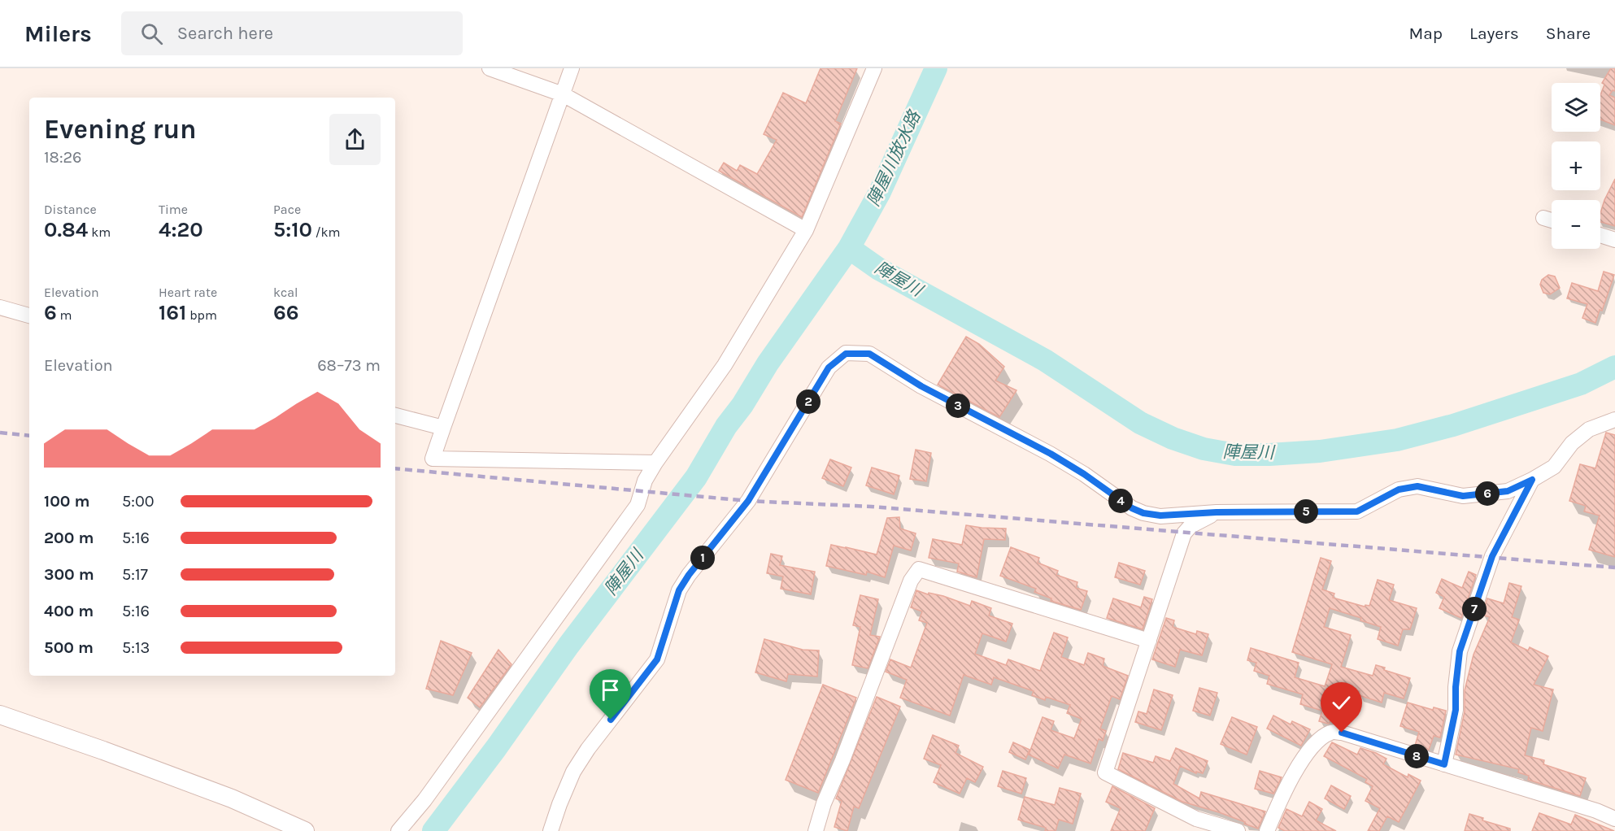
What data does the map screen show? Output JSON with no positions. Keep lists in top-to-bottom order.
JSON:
{
  "water": ["陣屋川放水路", "陣屋川"],
  "page": {
    "header": "Milers",
    "search": "Search here",
    "nav": ["Map", "Layers", "Share"],
    "map_buttons": ["+", "−"],
    "heading": ["Evening run", "18:26"],
    "stats": [
      ["Distance", "0.84 km"],
      ["Time", "4:20"],
      ["Pace", "5:10 /km"],
      ["Elevation", "6 m"],
      ["Heart rate", "161 bpm"],
      ["kcal", "66"]
    ],
    "chart": ["Elevation", "68–73 m"],
    "pins": [
      "2",
      "3",
      "6",
      "4",
      "5",
      "1",
      "7",
      "8"
    ],
    "list": [
      {
        "name": "100 m",
        "note": "5:00"
      },
      {
        "name": "200 m",
        "note": "5:16"
      },
      {
        "name": "300 m",
        "note": "5:17"
      },
      {
        "name": "400 m",
        "note": "5:16"
      },
      {
        "name": "500 m",
        "note": "5:13"
      }
    ]
  }
}
